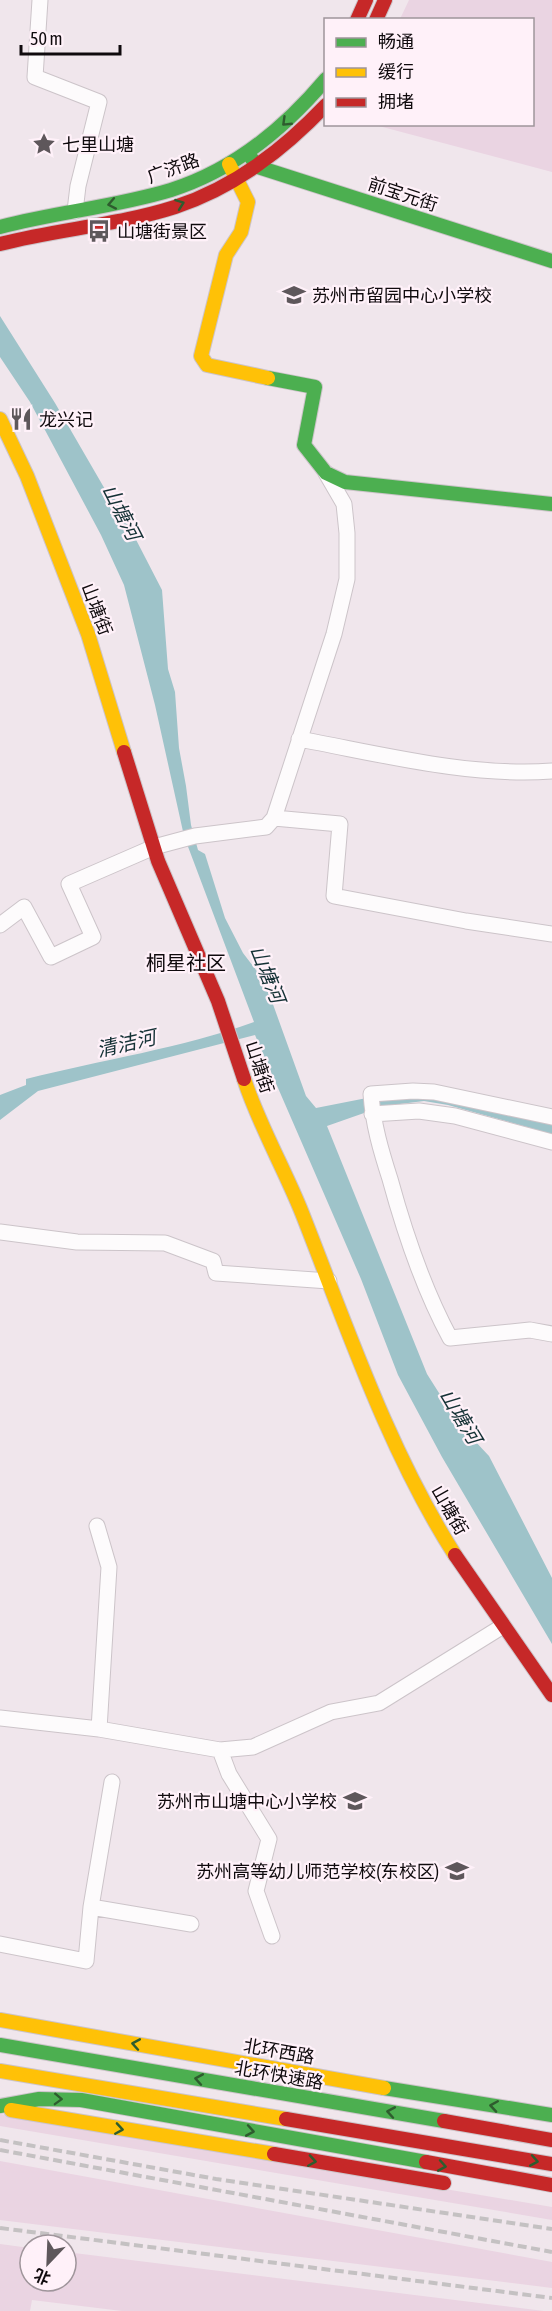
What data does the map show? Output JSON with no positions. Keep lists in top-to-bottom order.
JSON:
{
  "streets": {
    "main road": [
      "广济路",
      "前宝元街",
      "山塘街",
      "北环西路",
      "北环快速路"
    ]
  },
  "crossings": [
    ["广济路", "前宝元街"]
  ],
  "districts": ["桐星社区"],
  "water": ["山塘河", "清洁河"],
  "places": {
    "place": ["七里山塘"],
    "bus stop": ["山塘街景区"],
    "school or university": ["苏州市留园中心小学校", "苏州市山塘中心小学校", "苏州高等幼儿师范学校(东校区)"],
    "restaurant": ["龙兴记"]
  },
  "legend": ["畅通", "缓行", "拥堵"],
  "scale_bar": "50 m",
  "north": "bottom left"
}
